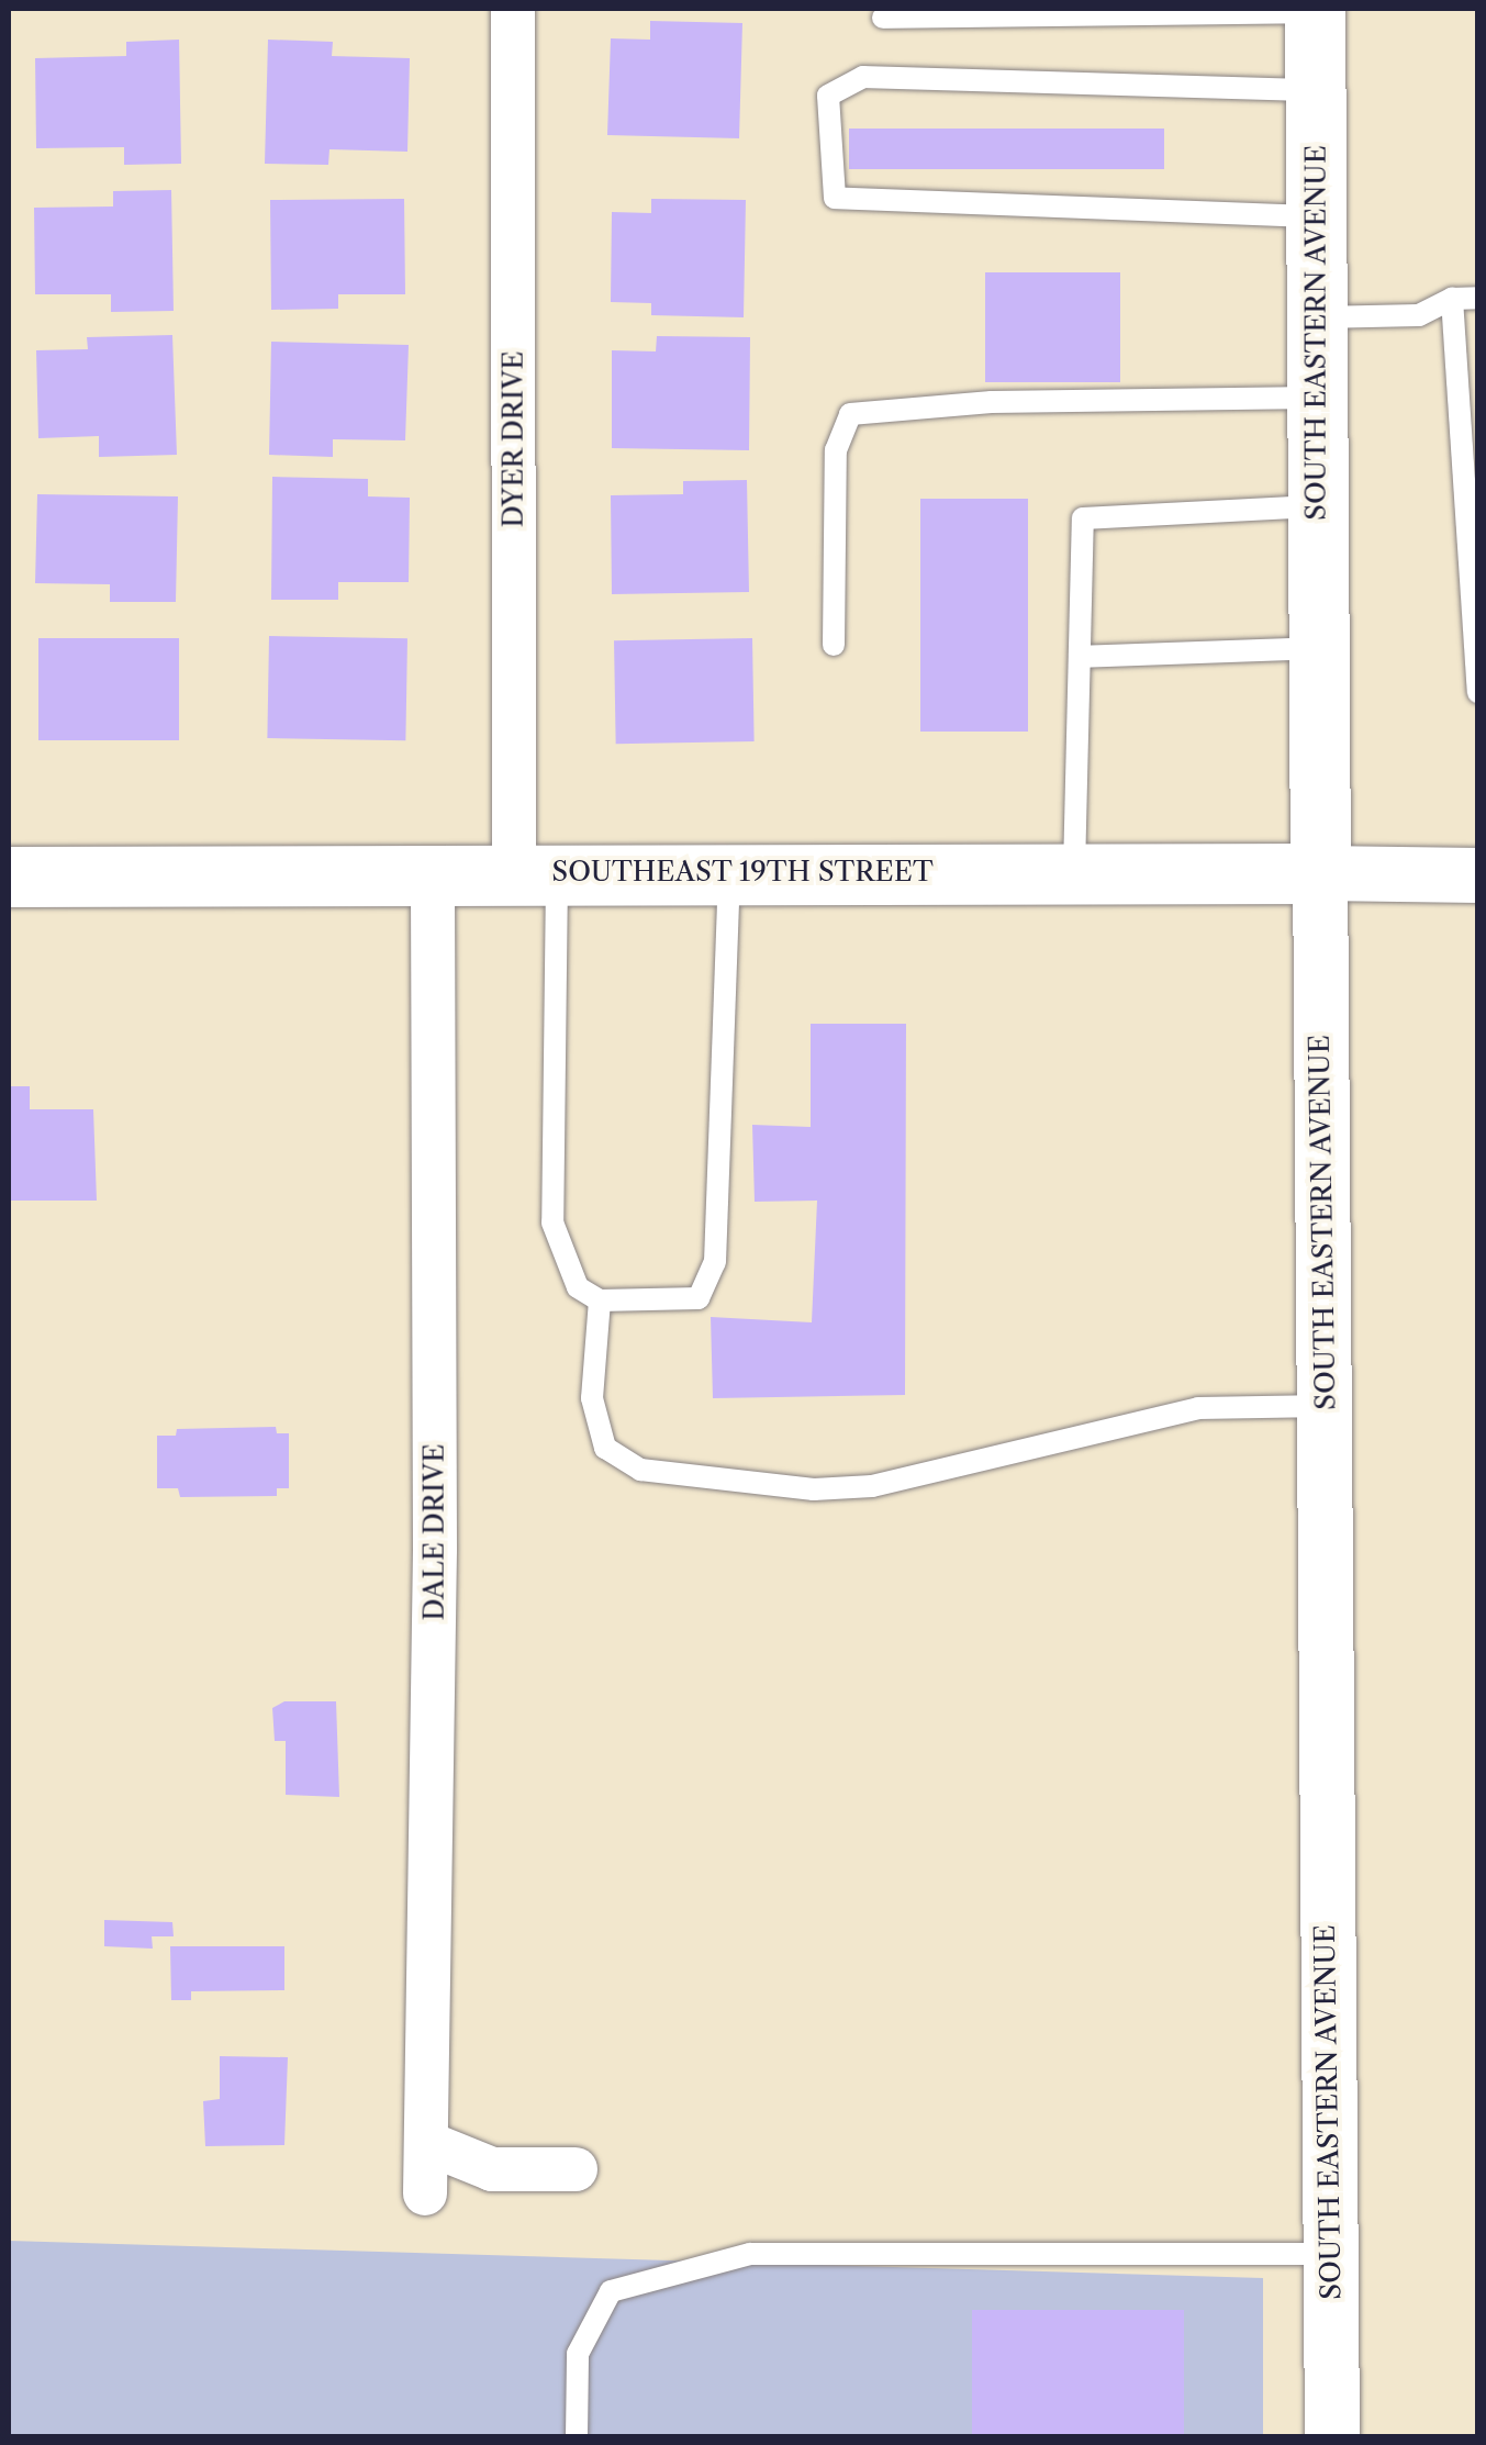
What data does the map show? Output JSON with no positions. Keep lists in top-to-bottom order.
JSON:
{
  "streets": {
    "main road": ["SOUTH EASTERN AVENUE", "SOUTHEAST 19TH STREET"],
    "street": ["DYER DRIVE", "DALE DRIVE"]
  },
  "crossings": [
    ["SOUTH EASTERN AVENUE", "SOUTHEAST 19TH STREET"],
    ["DYER DRIVE", "SOUTHEAST 19TH STREET"],
    ["SOUTHEAST 19TH STREET", "DALE DRIVE"]
  ]
}
